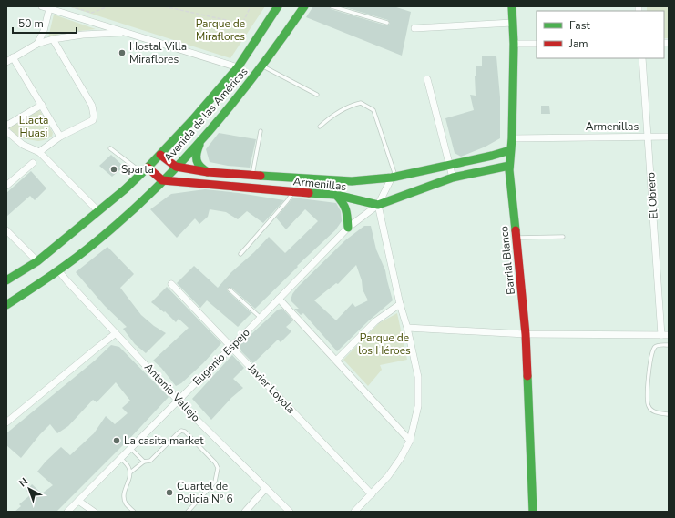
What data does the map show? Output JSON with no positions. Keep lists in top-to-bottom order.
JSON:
{
  "streets": {
    "main road": ["Avenida de las Américas", "Armenillas", "Barrial Blanco"],
    "street": [
      "El Obrero",
      "Eugenio Espejo",
      "Javier Loyola",
      "Antonio Vallejo"
    ]
  },
  "crossings": [
    ["Avenida de las Américas", "Armenillas"],
    ["Avenida de las Américas", "Antonio Vallejo"],
    ["Armenillas", "El Obrero"],
    ["Armenillas", "Barrial Blanco"],
    ["Armenillas", "Eugenio Espejo"],
    ["Eugenio Espejo", "Javier Loyola"],
    ["Eugenio Espejo", "Antonio Vallejo"]
  ],
  "parks": ["Parque de Miraflores", "Llacta Huasi", "Parque de los Héroes"],
  "places": [
    "Hostal Villa Miraflores",
    "Sparta",
    "La casita market",
    "Cuartel de Policia N° 6"
  ],
  "legend": ["Fast", "Jam"],
  "scale_bar": "50 m",
  "north": "top left"
}
